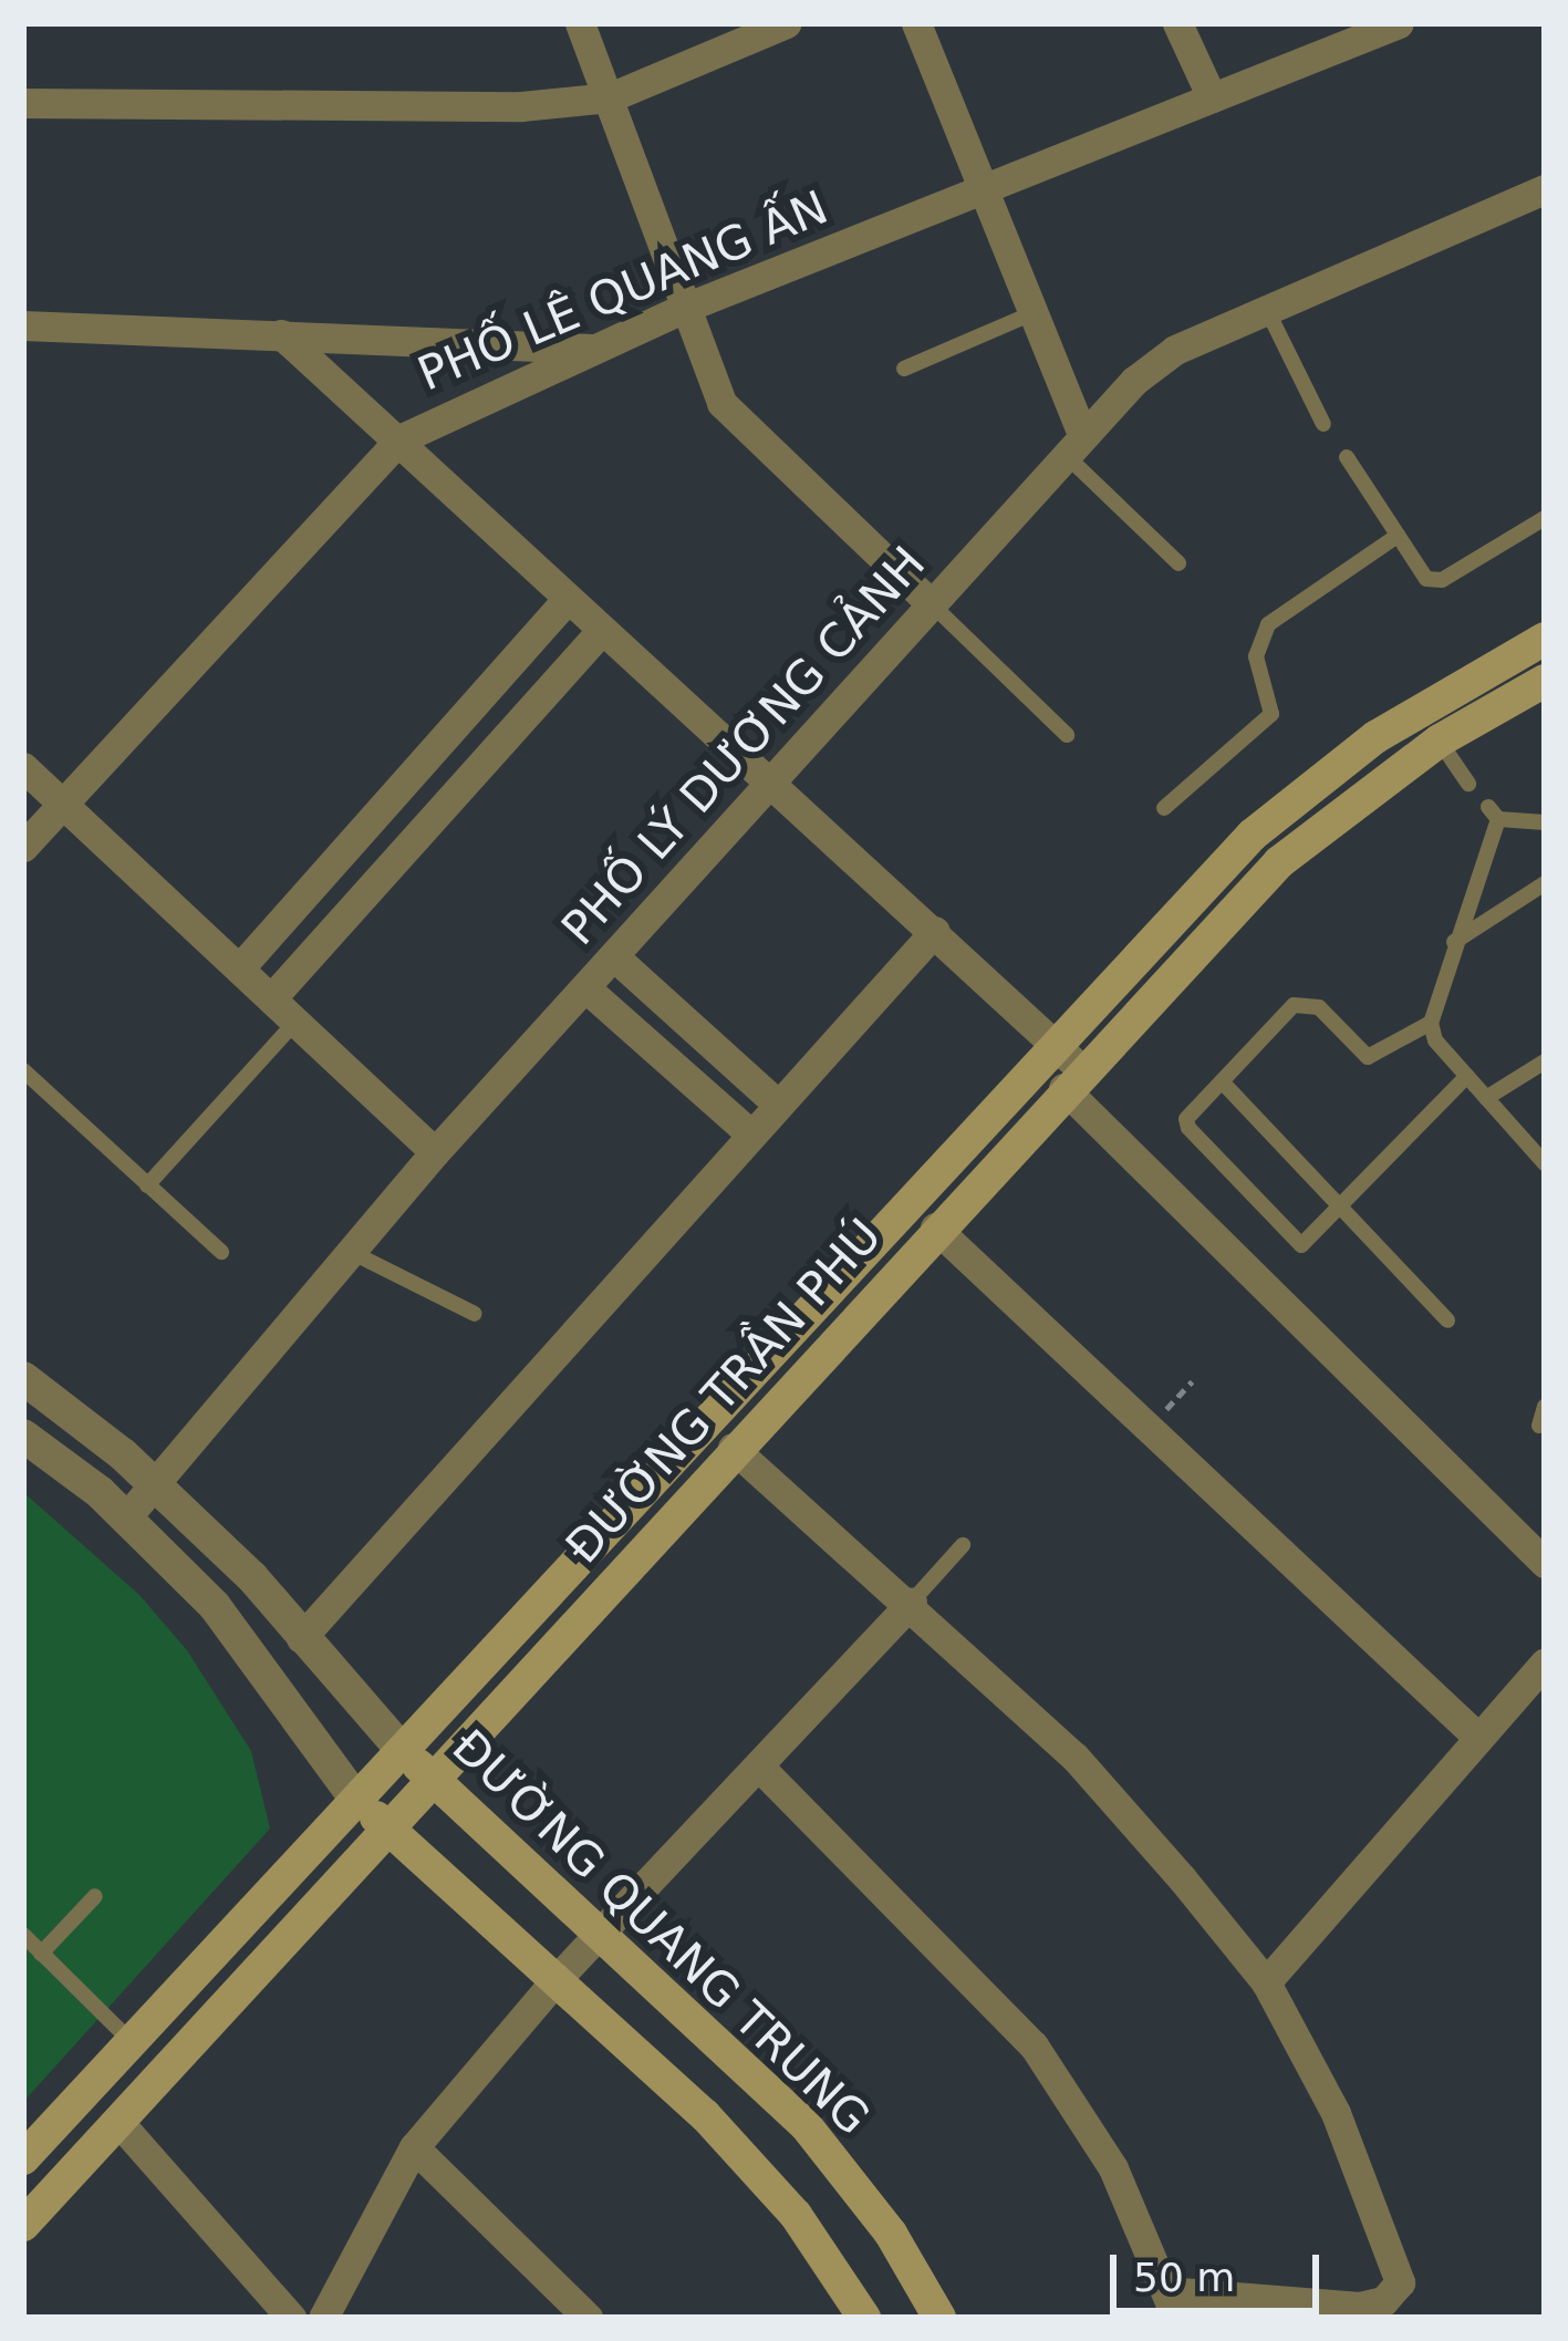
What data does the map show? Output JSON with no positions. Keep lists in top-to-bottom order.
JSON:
{
  "streets": {
    "main road": ["ĐƯỜNG TRẦN PHÚ", "ĐƯỜNG QUANG TRUNG"],
    "street": ["PHỐ LÊ QUANG ẤN", "PHỐ LÝ DƯƠNG CẢNH"]
  },
  "crossings": [
    ["ĐƯỜNG TRẦN PHÚ", "ĐƯỜNG QUANG TRUNG"]
  ],
  "scale_bar": "50 m"
}
